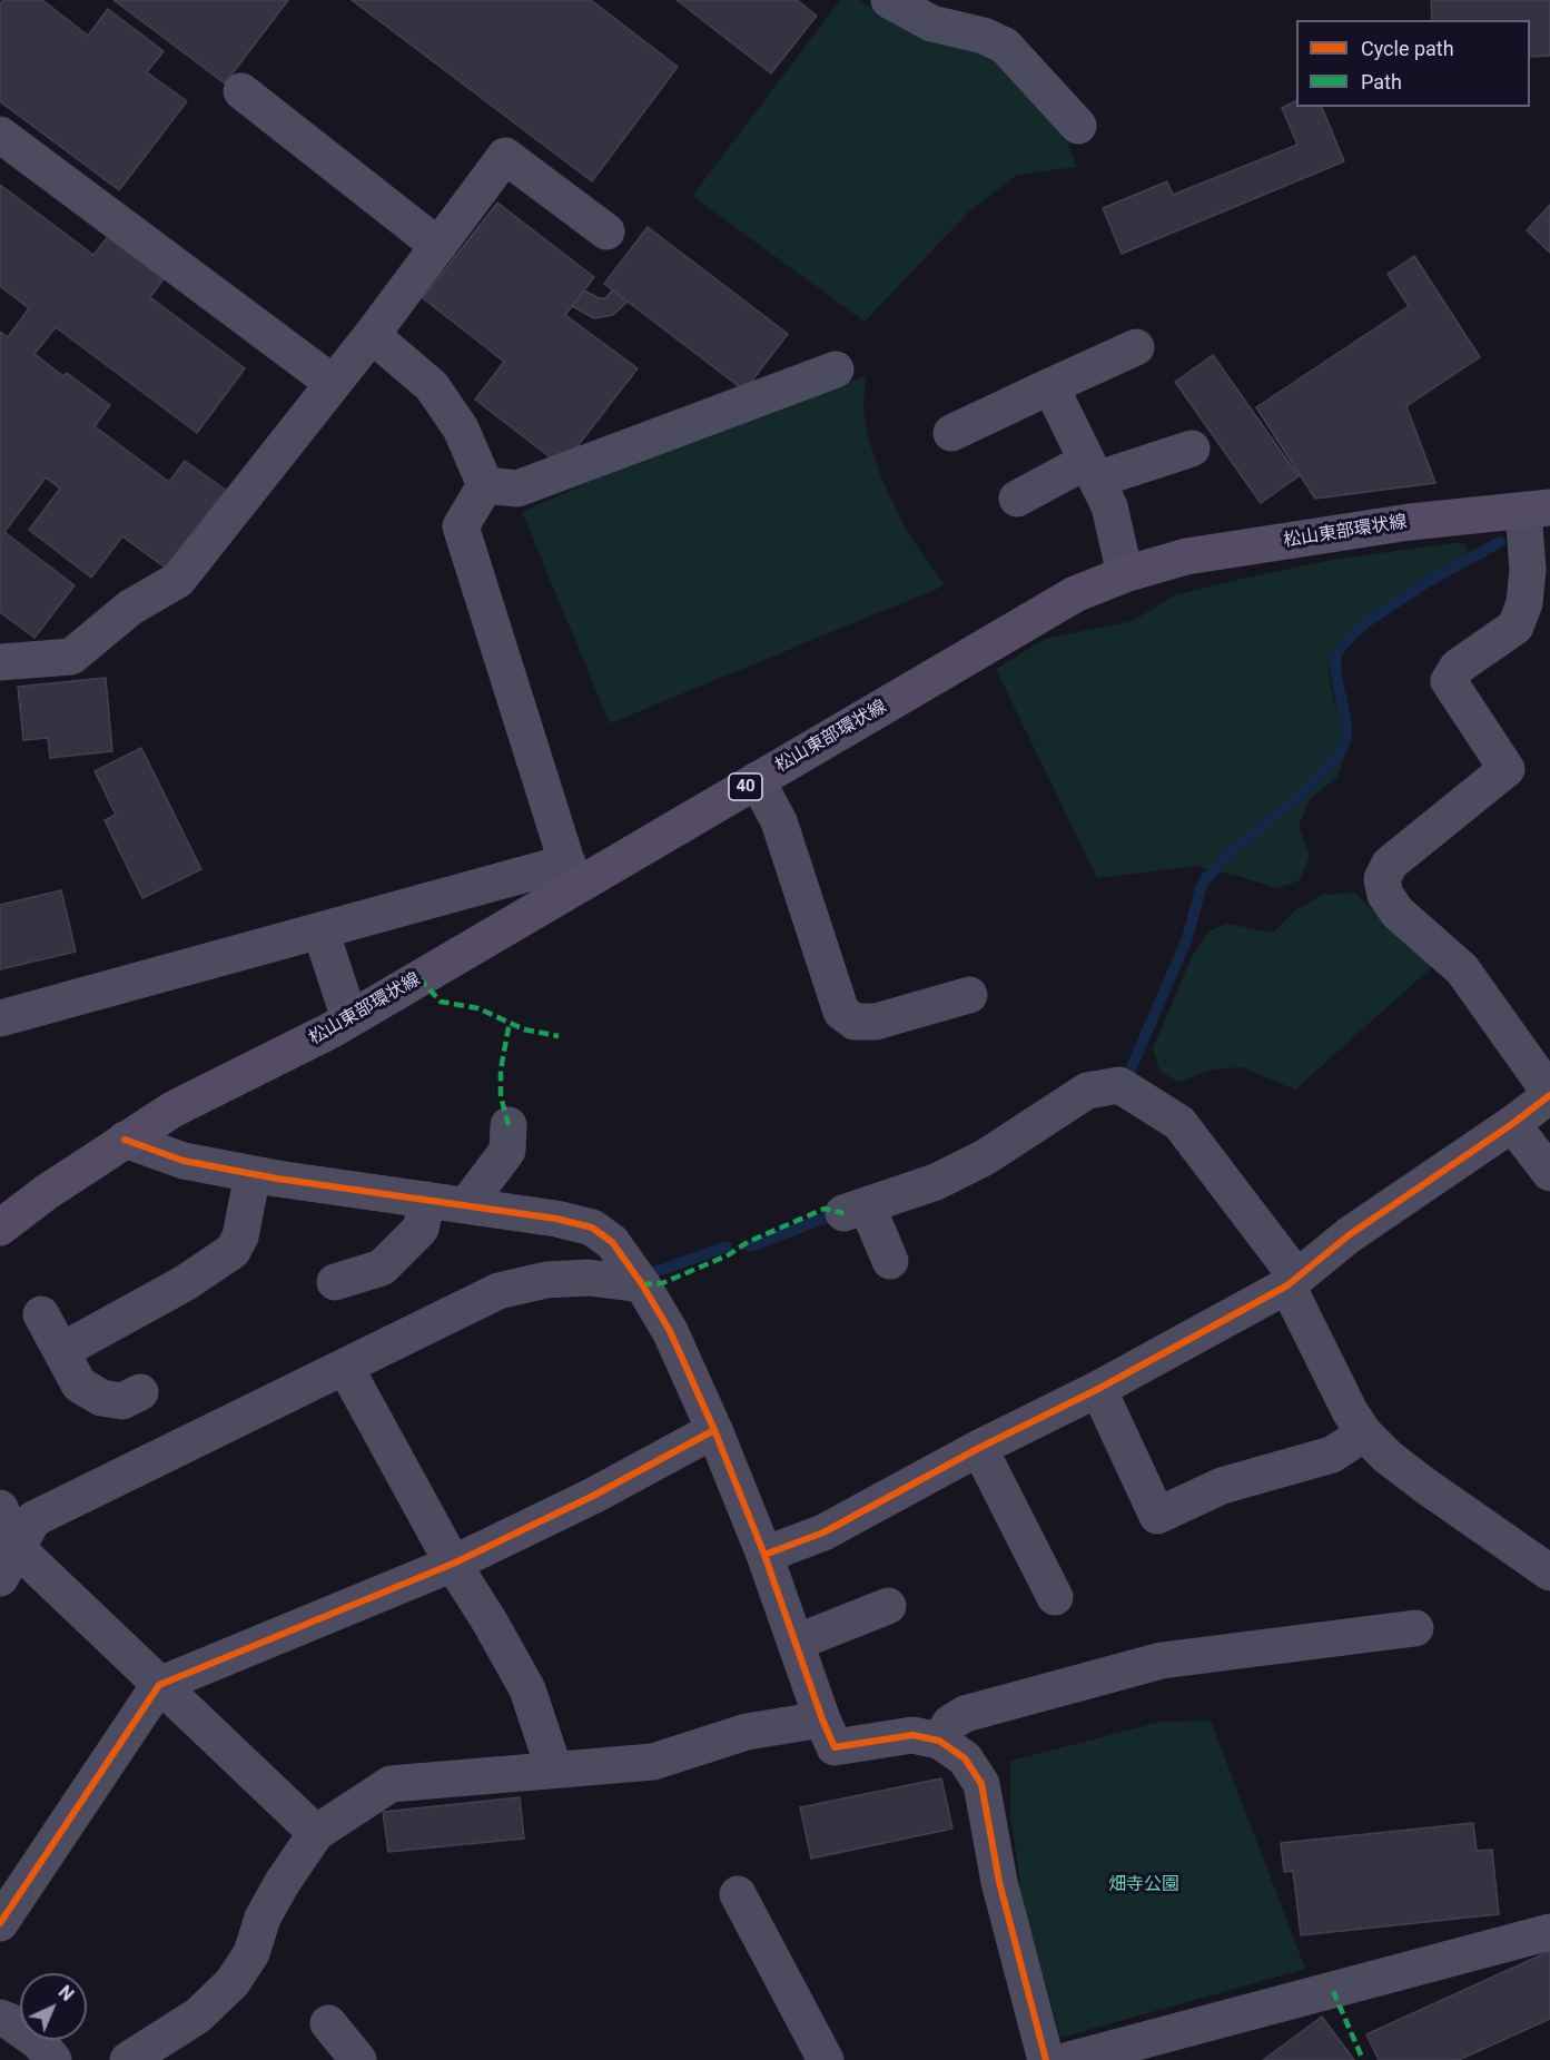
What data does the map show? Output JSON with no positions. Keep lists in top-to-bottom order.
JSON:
{
  "streets": {
    "main road": ["松山東部環状線", "40"]
  },
  "parks": ["畑寺公園"],
  "legend": ["Cycle path", "Path"],
  "north": "top right"
}
